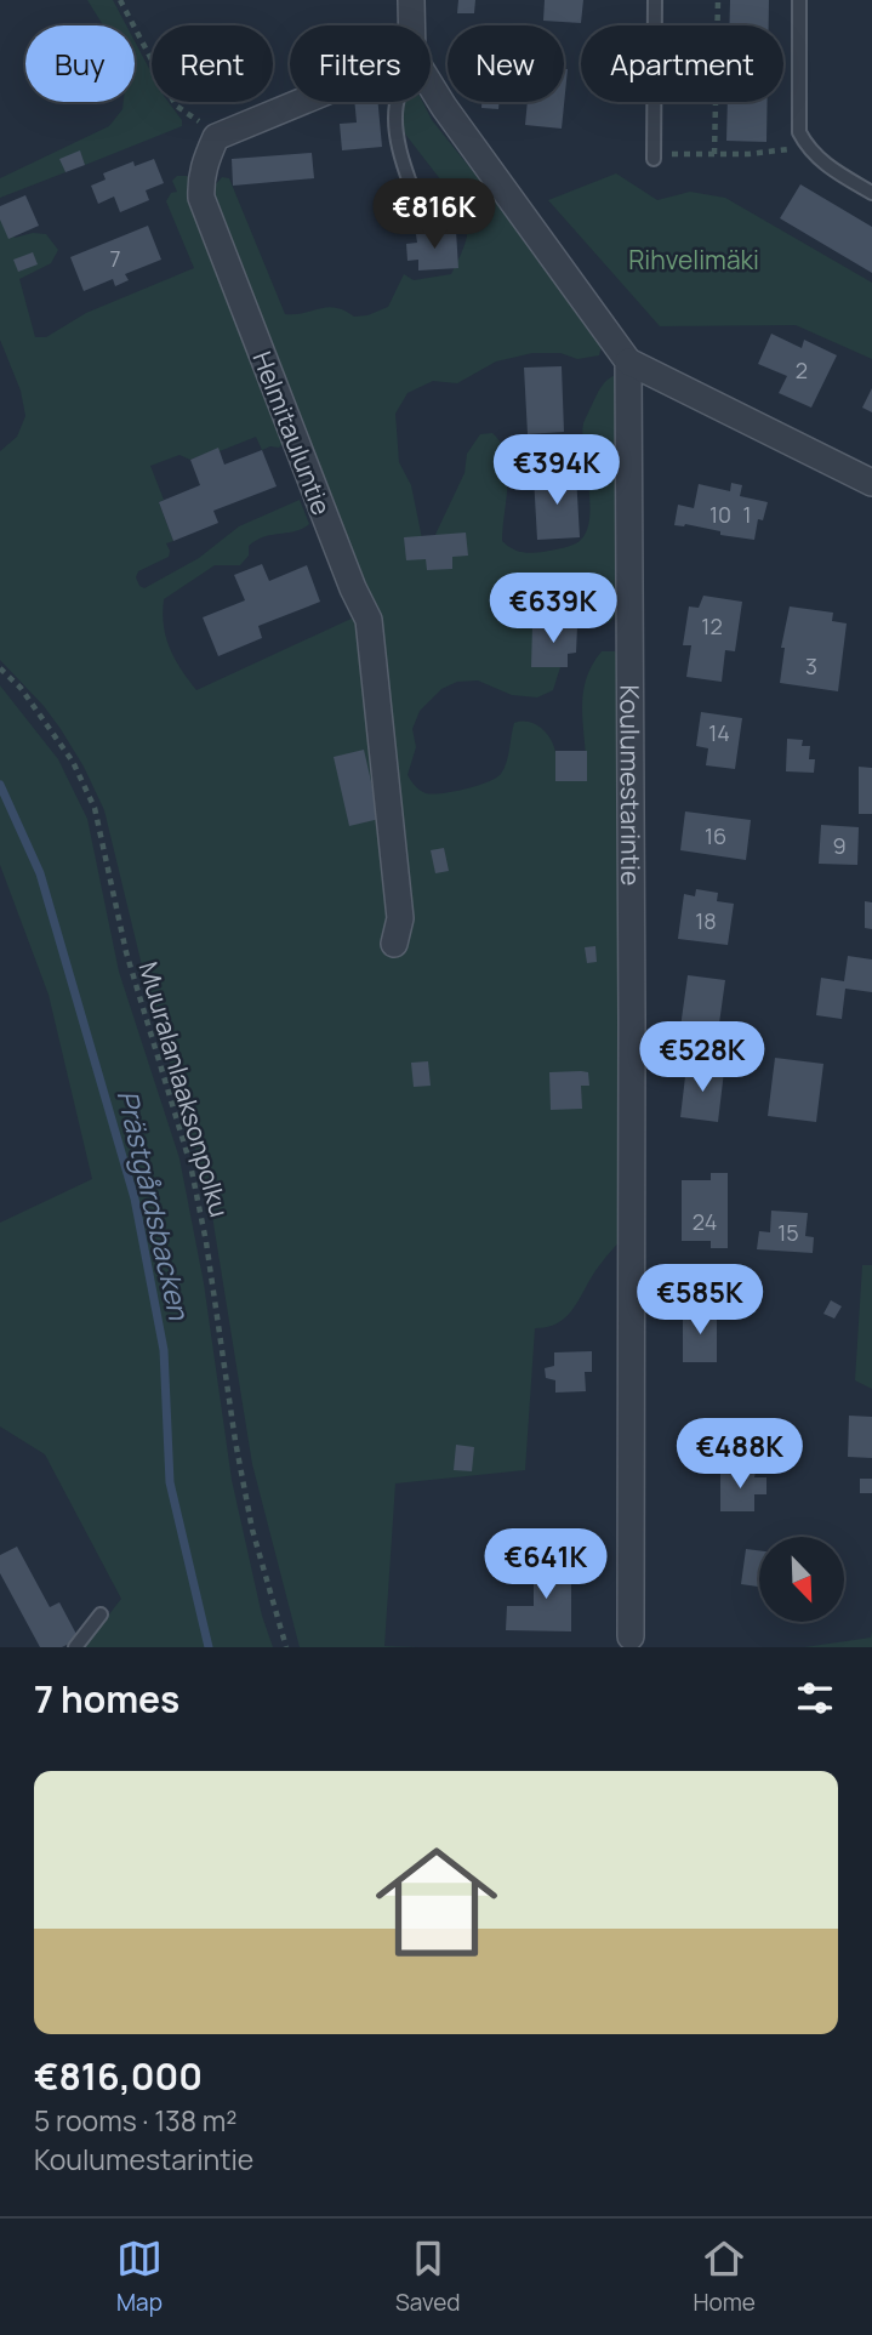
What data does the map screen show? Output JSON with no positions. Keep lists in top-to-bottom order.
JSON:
{
  "streets": {
    "street": ["Helmitauluntie", "Koulumestarintie"],
    "path": ["Muuralanlaaksonpolku"]
  },
  "water": ["Prästgårdsbacken"],
  "parks": ["Rihvelimäki"],
  "house_numbers": [
    "7",
    "2",
    "10",
    "1",
    "12",
    "3",
    "14",
    "16",
    "9",
    "18",
    "24",
    "15"
  ],
  "north": "bottom right",
  "page": {
    "chip": [
      "Buy",
      "Rent",
      "Filters",
      "New",
      "Apartment"
    ],
    "price": [
      "€816K",
      "€394K",
      "€639K",
      "€528K",
      "€585K",
      "€488K",
      "€641K"
    ],
    "heading": "7 homes",
    "list": [
      {
        "name": "€816,000",
        "note": "5 rooms · 138 m² · Koulumestarintie"
      }
    ],
    "tabs": ["Map", "Saved", "Home"]
  }
}
